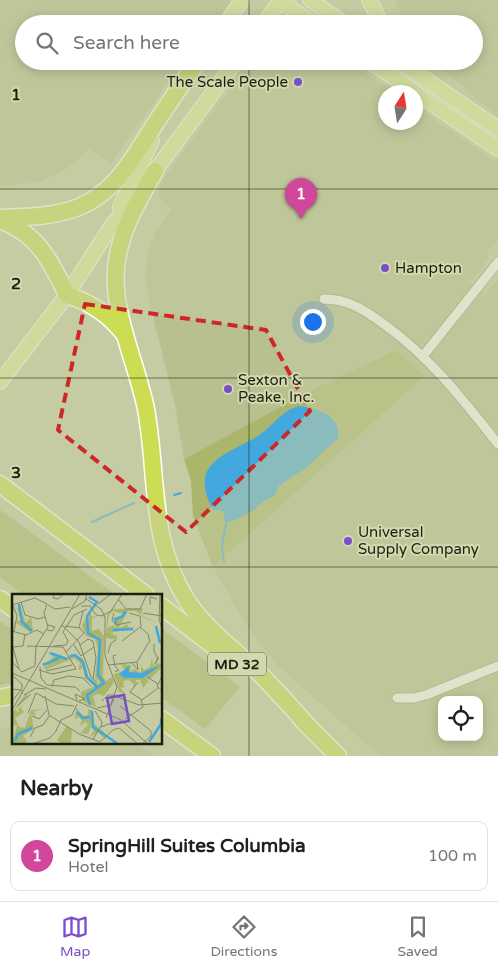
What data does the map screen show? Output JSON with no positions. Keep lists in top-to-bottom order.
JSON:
{
  "streets": {
    "highway": ["MD 32"]
  },
  "places": [
    "The Scale People",
    "Hampton",
    "Sexton & Peake, Inc.",
    "Universal Supply Company"
  ],
  "north": "top",
  "page": {
    "search": "Search here",
    "pins": "1",
    "heading": "Nearby",
    "list": [
      {
        "mark": "1",
        "name": "SpringHill Suites Columbia",
        "note": "Hotel",
        "value": "100 m"
      }
    ],
    "nav": ["Map", "Directions", "Saved"]
  },
  "grid": {
    "rows": ["1", "2", "3"]
  }
}
